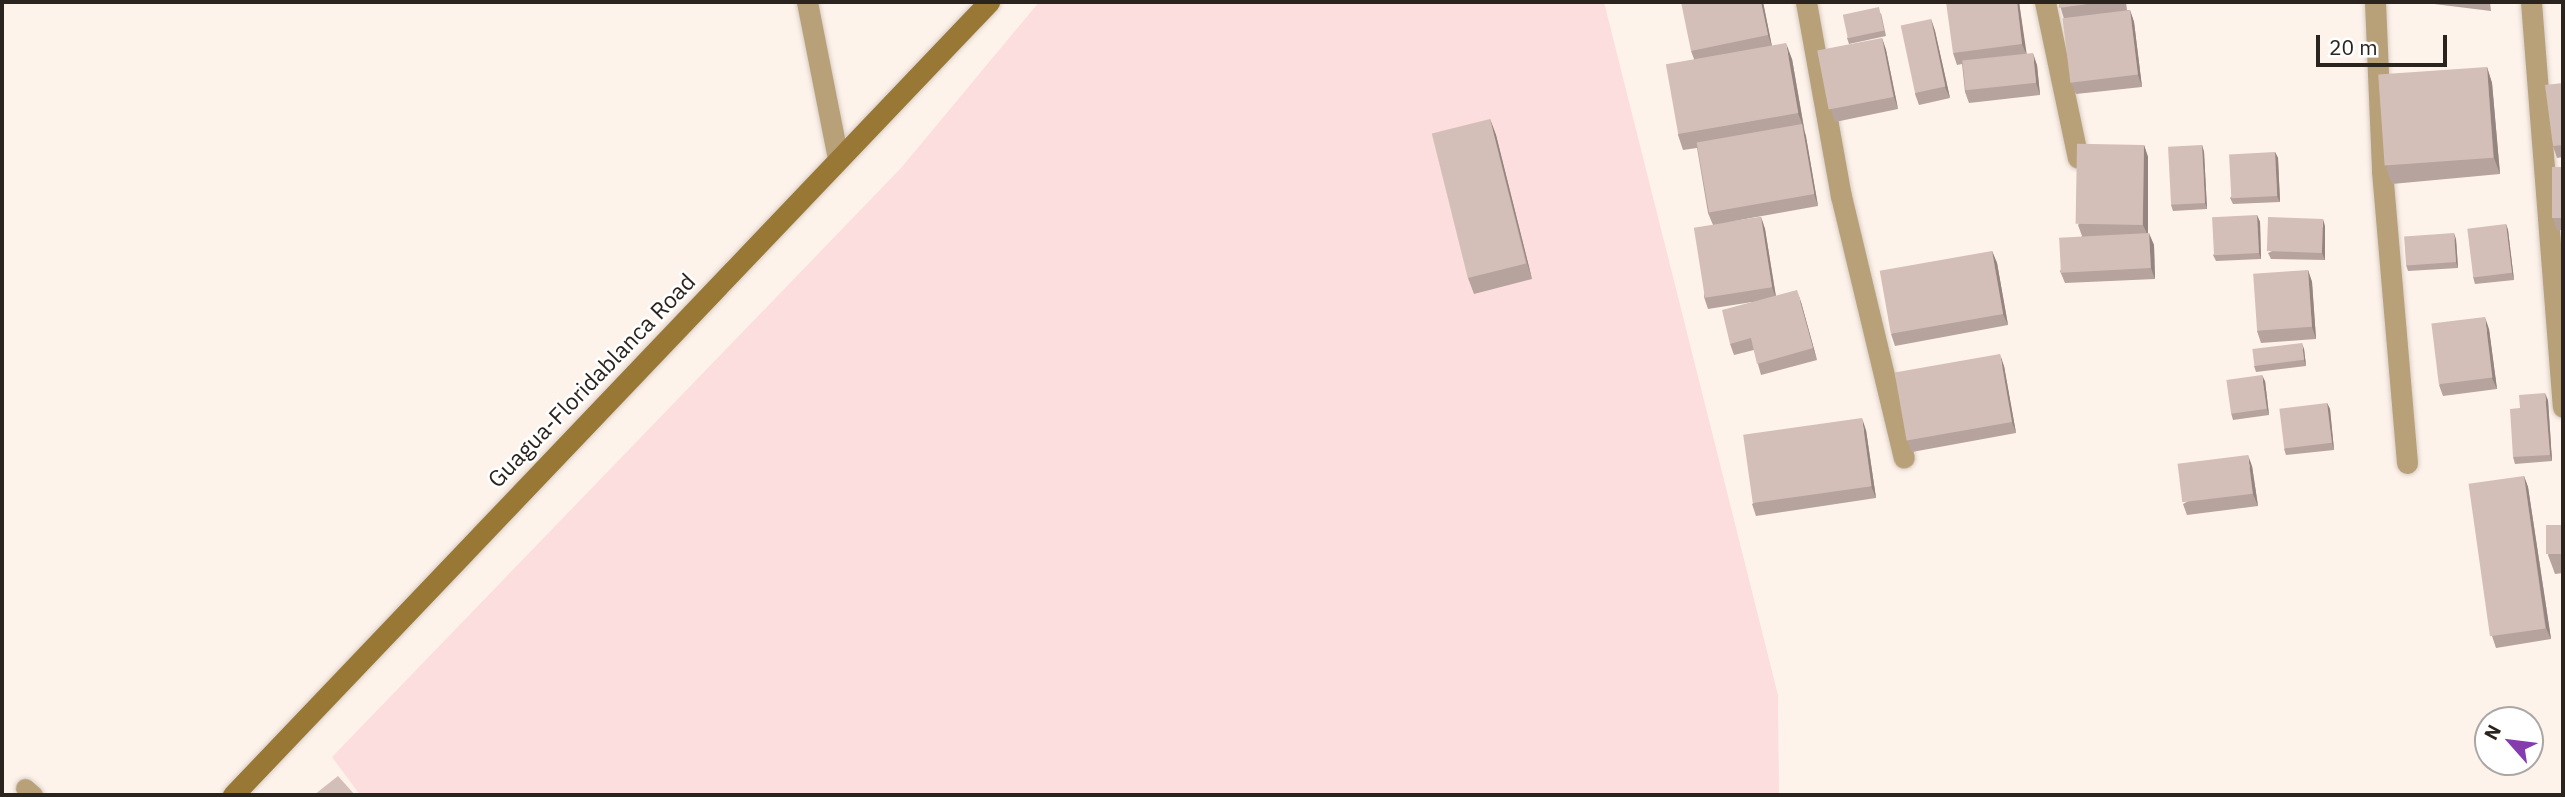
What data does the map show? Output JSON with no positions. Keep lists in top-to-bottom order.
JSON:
{
  "streets": {
    "main road": ["Guagua-Floridablanca Road"]
  },
  "scale_bar": "20 m",
  "north": "top left"
}
